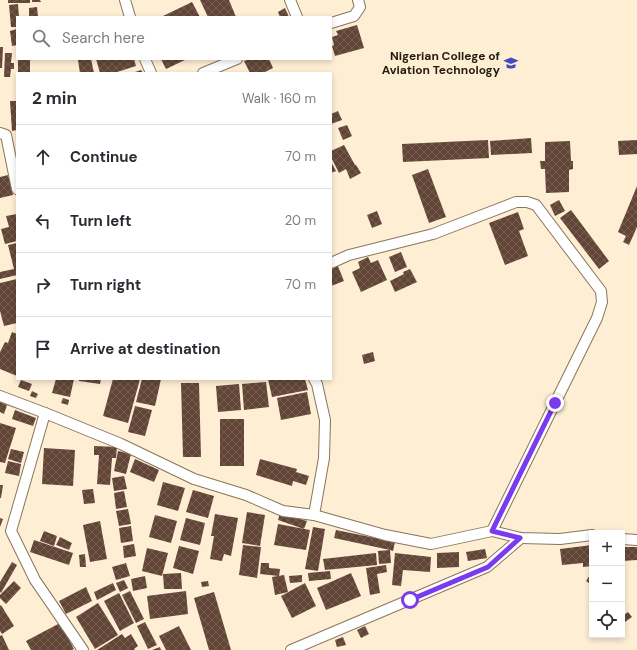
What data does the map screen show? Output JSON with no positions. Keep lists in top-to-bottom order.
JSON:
{
  "places": {
    "school or university": ["Nigerian College of Aviation Technology"]
  },
  "page": {
    "search": "Search here",
    "heading": ["2 min", "Walk · 160 m"],
    "list": [
      ["Continue", "70 m"],
      ["Turn left", "20 m"],
      ["Turn right", "70 m"],
      "Arrive at destination"
    ],
    "map_buttons": ["+", "−"]
  }
}
